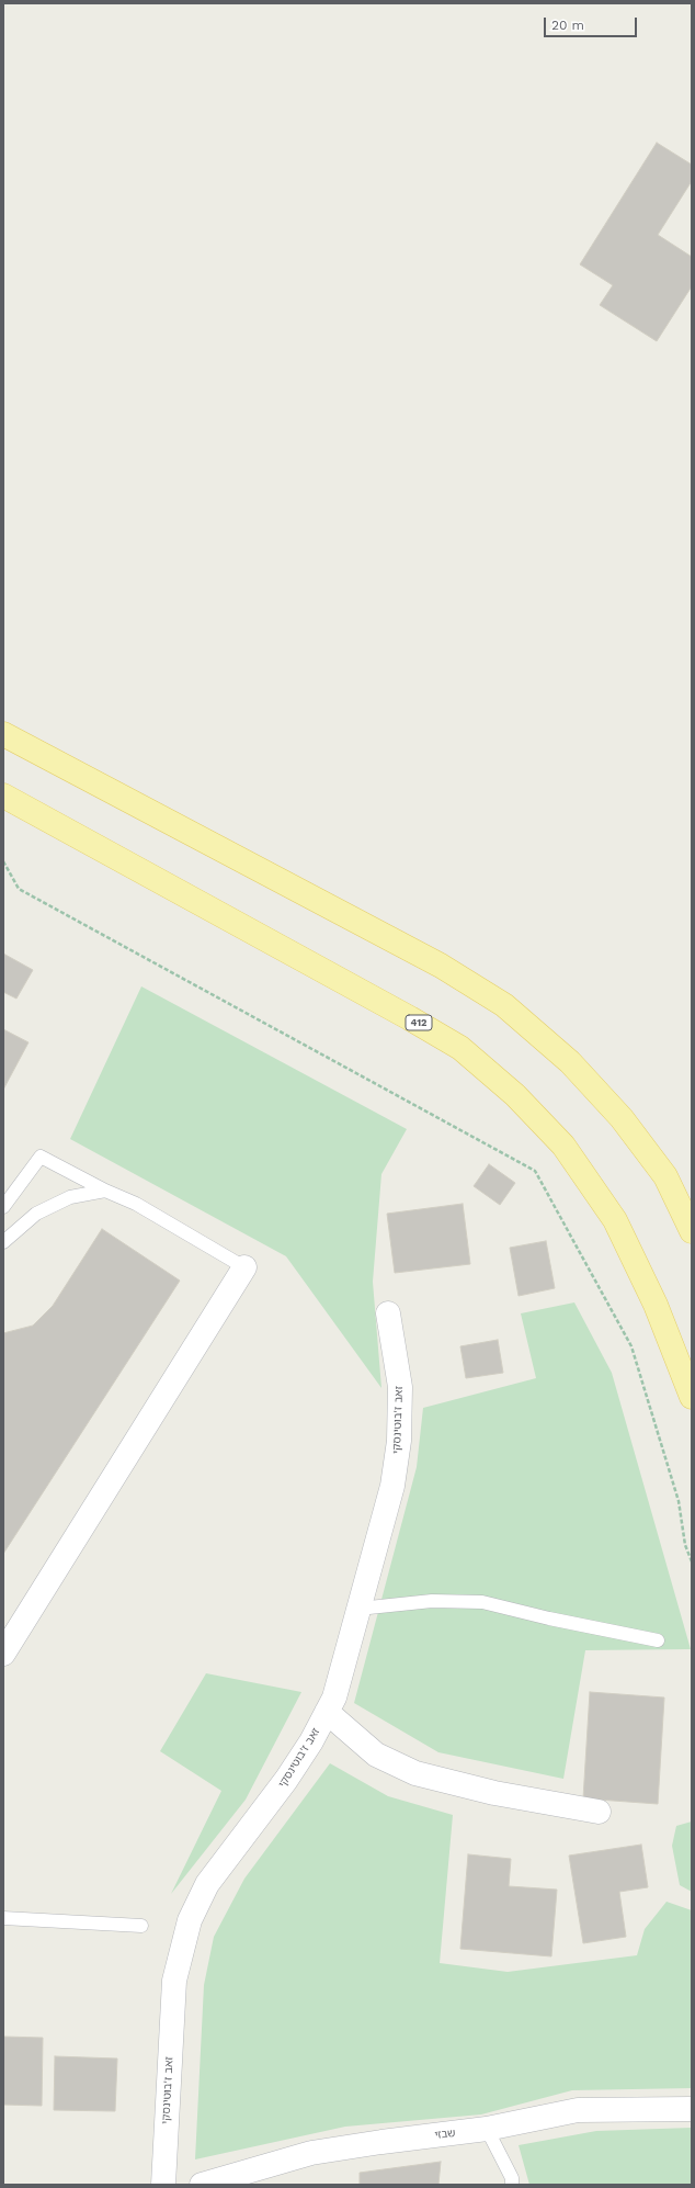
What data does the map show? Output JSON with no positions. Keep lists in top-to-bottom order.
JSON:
{
  "streets": {
    "main road": ["412"],
    "street": ["זאב ז'בוטינסקי", "שבזי"]
  },
  "scale_bar": "20 m"
}
